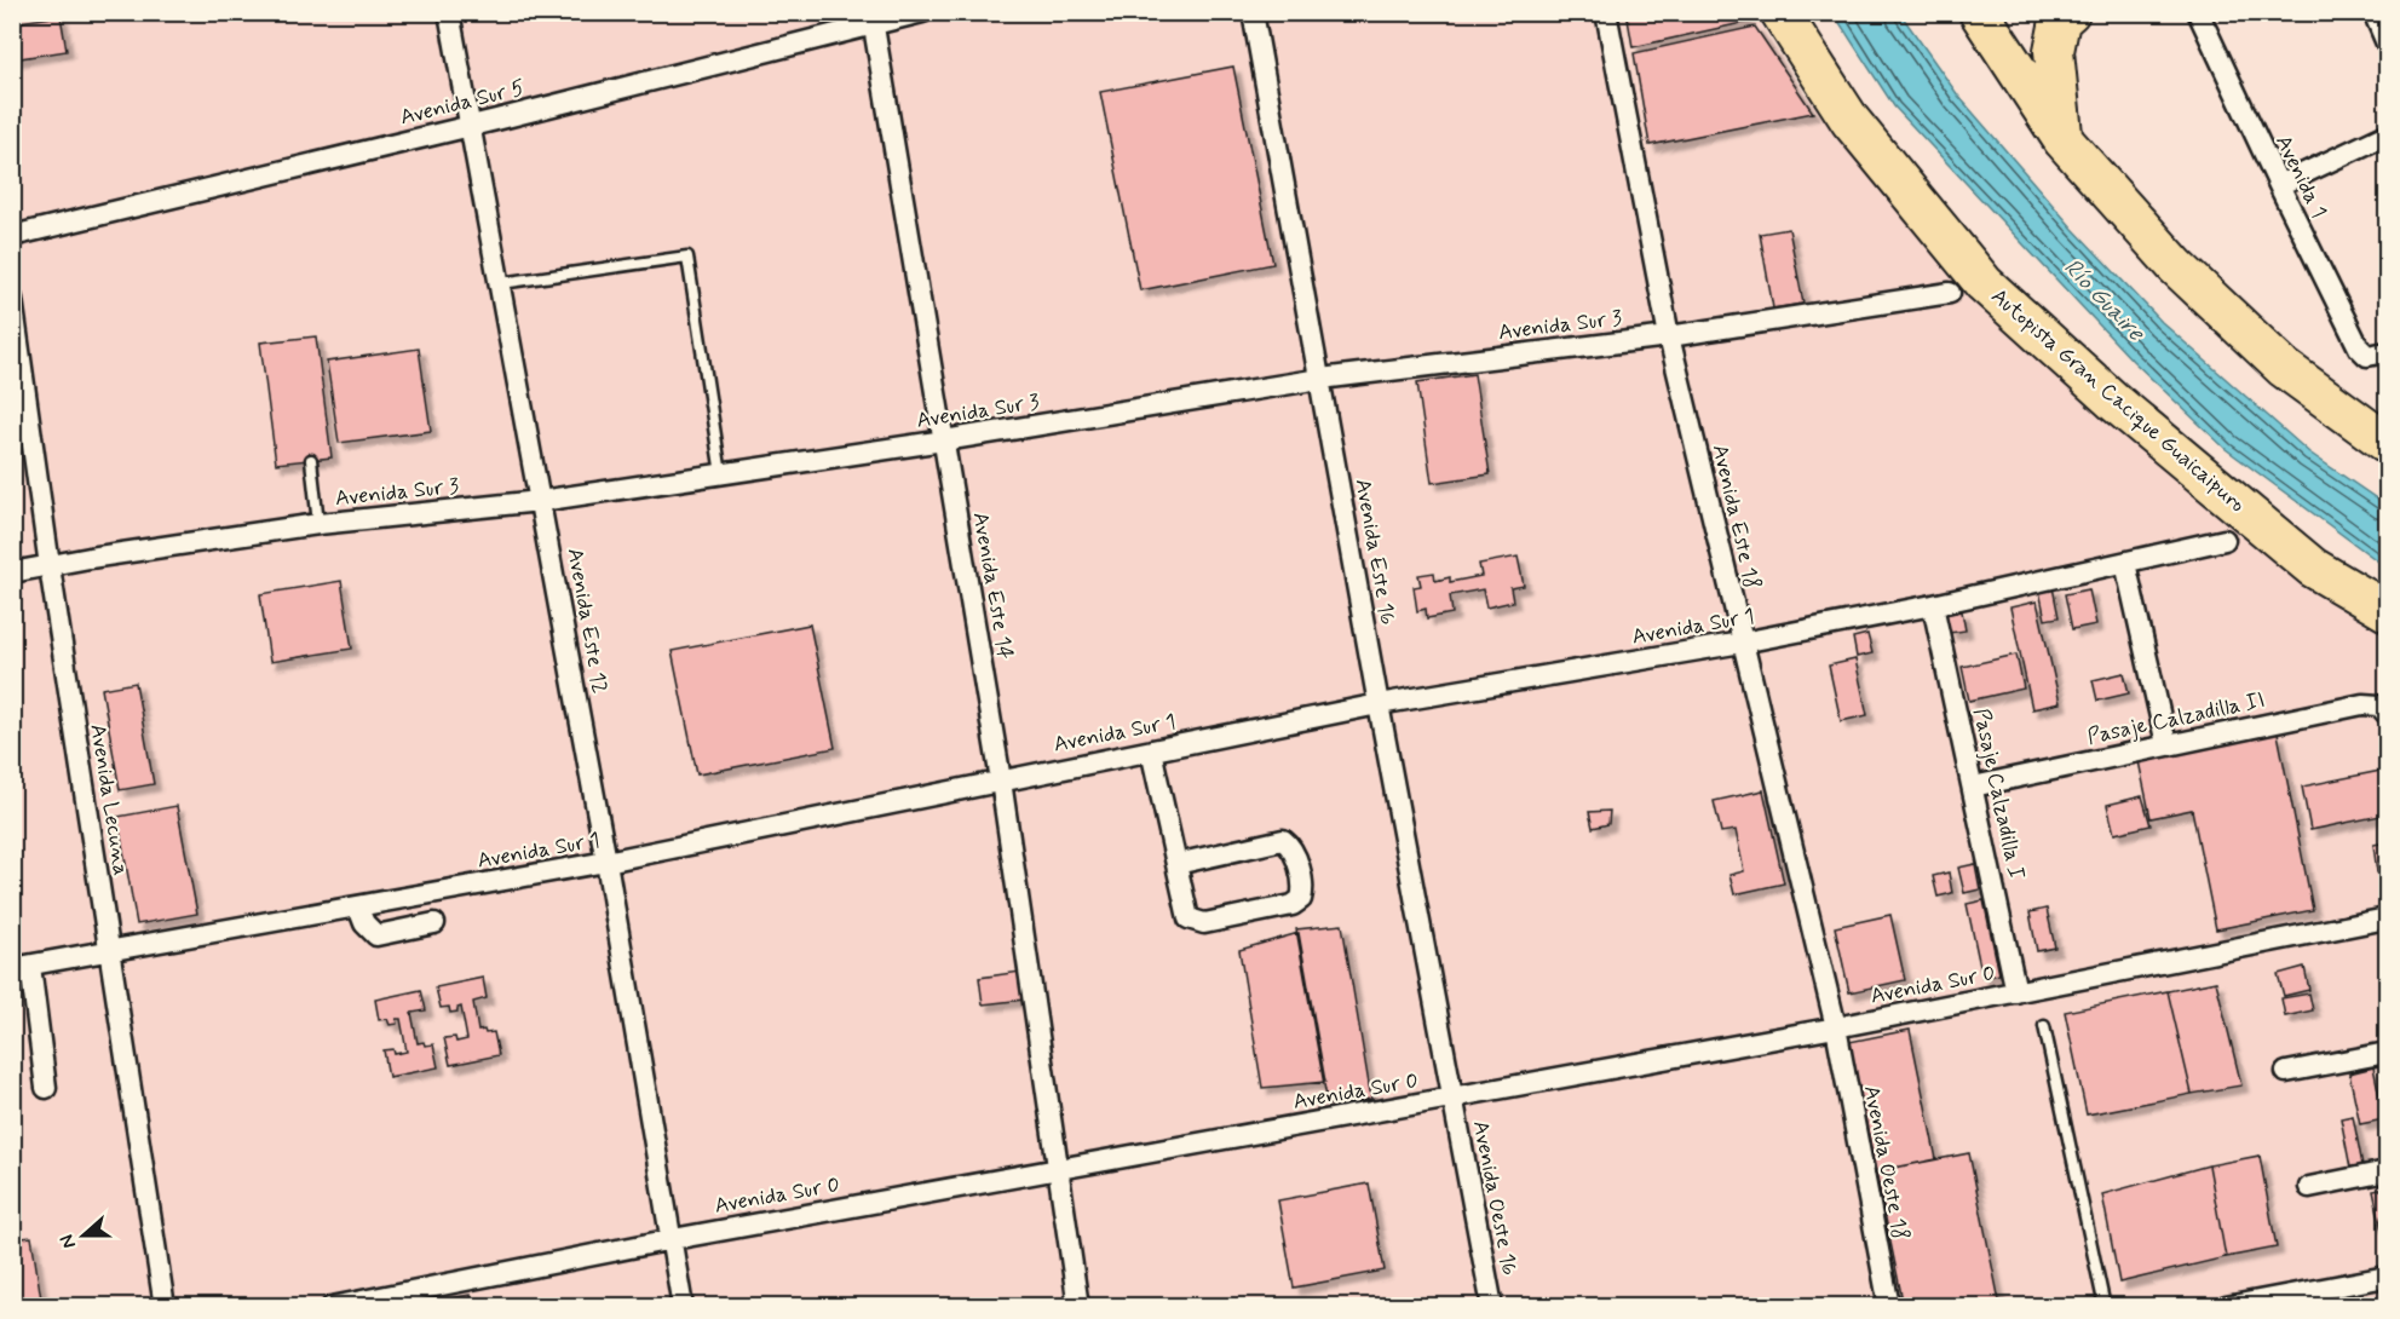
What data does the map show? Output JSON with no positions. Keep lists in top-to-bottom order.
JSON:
{
  "streets": {
    "highway": ["Autopista Gran Cacique Guaicaipuro"],
    "street": [
      "Avenida Sur 5",
      "Avenida 1",
      "Avenida Sur 3",
      "Avenida Este 18",
      "Avenida Este 16",
      "Avenida Este 14",
      "Avenida Este 12",
      "Avenida Sur 1",
      "Pasaje Calzadilla II",
      "Pasaje Calzadilla I",
      "Avenida Lecuna",
      "Avenida Sur 0",
      "Avenida Oeste 18",
      "Avenida Oeste 16"
    ]
  },
  "crossings": [
    ["Avenida Sur 5", "Avenida Este 14"],
    ["Avenida Sur 5", "Avenida Este 12"],
    ["Avenida Sur 3", "Avenida Este 18"],
    ["Avenida Sur 3", "Avenida Este 16"],
    ["Avenida Sur 3", "Avenida Este 14"],
    ["Avenida Sur 3", "Avenida Este 12"],
    ["Avenida Sur 3", "Avenida Lecuna"],
    ["Avenida Este 18", "Avenida Sur 1"],
    ["Avenida Este 18", "Avenida Sur 0"],
    ["Avenida Este 18", "Avenida Oeste 18"],
    ["Avenida Este 16", "Avenida Sur 1"],
    ["Avenida Este 16", "Avenida Sur 0"],
    ["Avenida Este 16", "Avenida Oeste 16"],
    ["Avenida Este 14", "Avenida Sur 1"],
    ["Avenida Este 14", "Avenida Sur 0"],
    ["Avenida Este 12", "Avenida Sur 1"],
    ["Avenida Este 12", "Avenida Sur 0"],
    ["Avenida Sur 1", "Pasaje Calzadilla I"],
    ["Avenida Sur 1", "Avenida Lecuna"],
    ["Pasaje Calzadilla II", "Pasaje Calzadilla I"],
    ["Pasaje Calzadilla I", "Avenida Sur 0"],
    ["Avenida Sur 0", "Avenida Oeste 18"],
    ["Avenida Sur 0", "Avenida Oeste 16"]
  ],
  "water": ["Río Guaire"],
  "north": "left"
}
